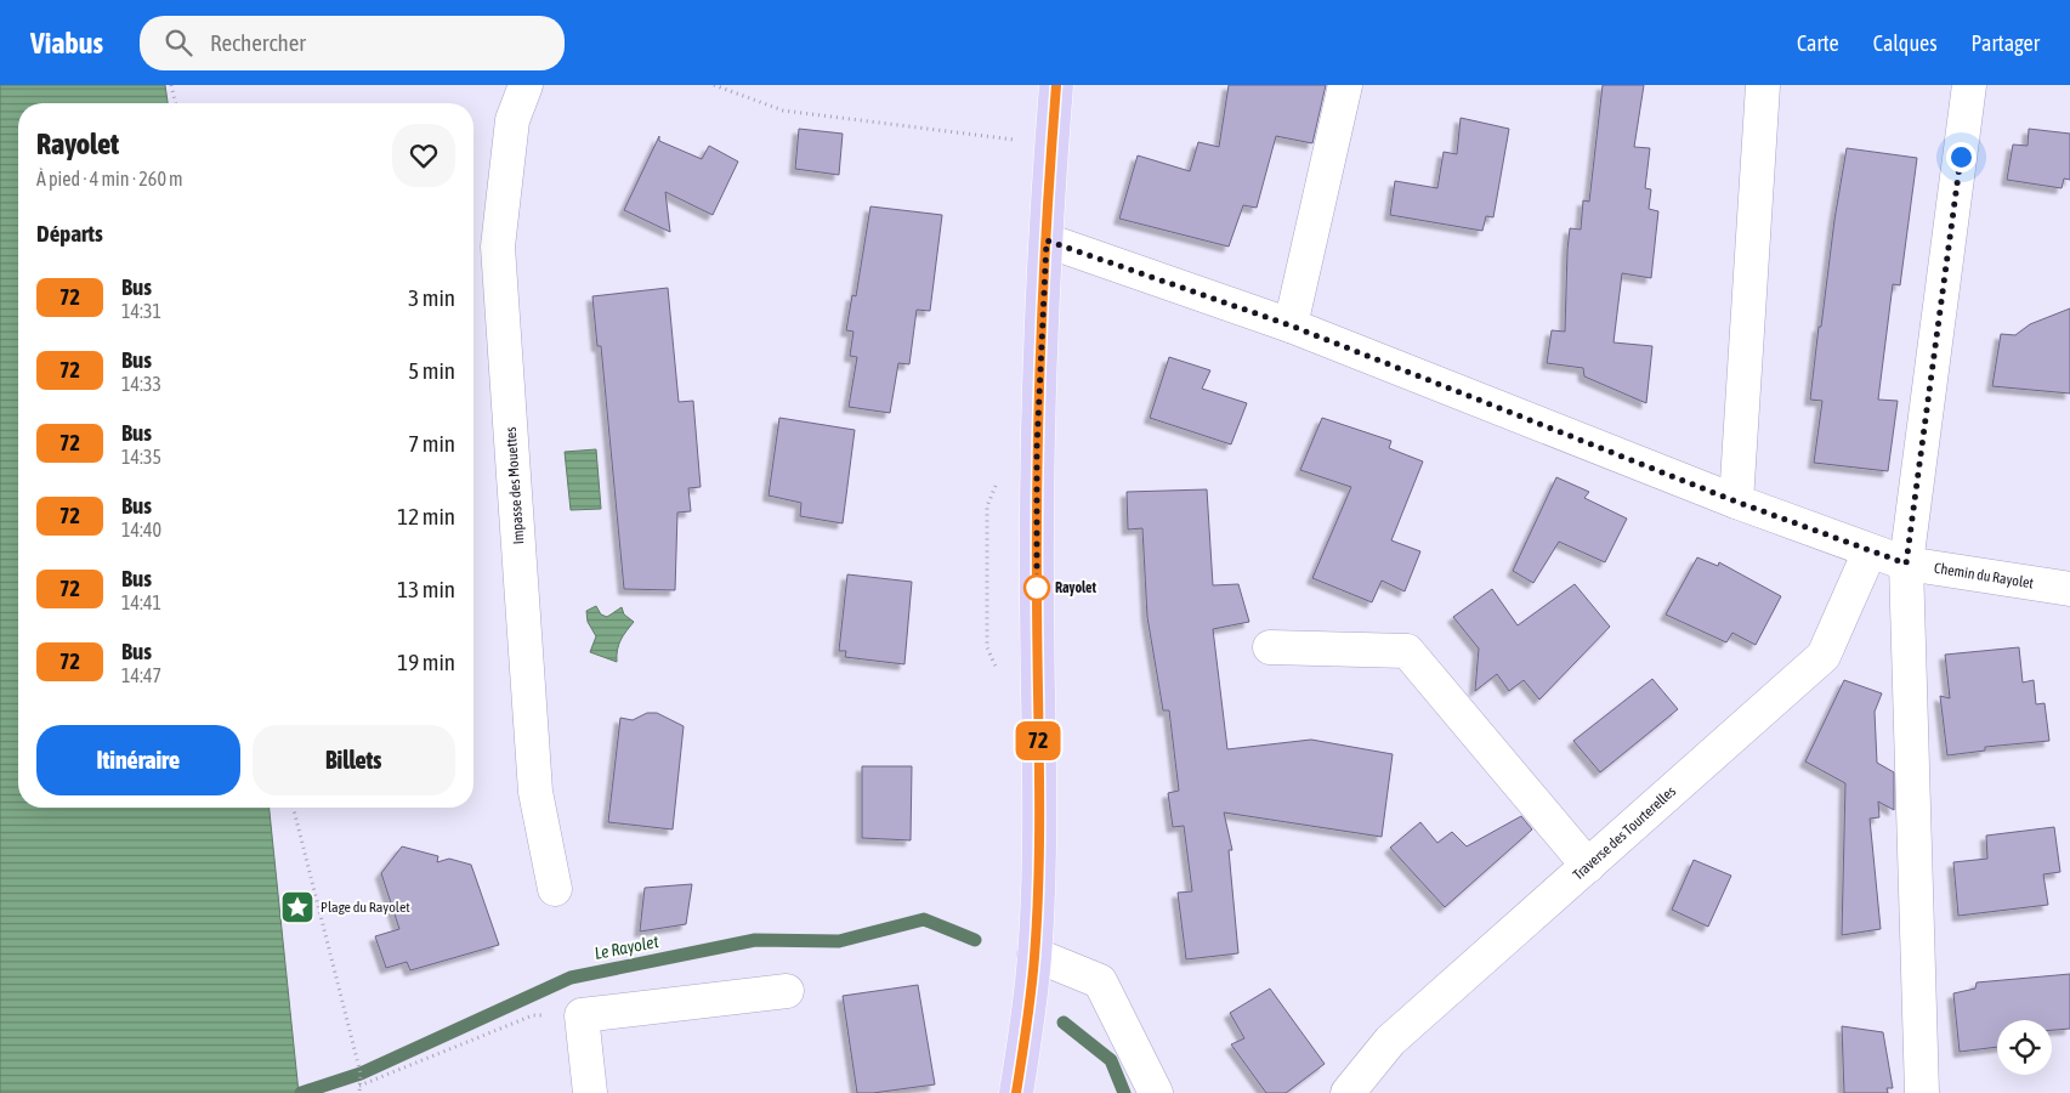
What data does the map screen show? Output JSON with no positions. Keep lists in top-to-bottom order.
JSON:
{
  "streets": {
    "street": ["Impasse des Mouettes", "Chemin du Rayolet", "Traverse des Tourterelles"]
  },
  "crossings": [
    ["Chemin du Rayolet", "Traverse des Tourterelles"]
  ],
  "water": ["Le Rayolet"],
  "places": {
    "other": ["Rayolet"],
    "place": ["Plage du Rayolet"]
  },
  "lines": ["bus line 72"],
  "page": {
    "header": "Viabus",
    "search": "Rechercher",
    "nav": ["Carte", "Calques", "Partager"],
    "on_map": "72",
    "heading": [
      ["Rayolet", "À pied · 4 min · 260 m"],
      "Départs"
    ],
    "list": [
      {
        "mark": "72",
        "name": "Bus",
        "note": "14:31",
        "value": "3 min"
      },
      {
        "mark": "72",
        "name": "Bus",
        "note": "14:33",
        "value": "5 min"
      },
      {
        "mark": "72",
        "name": "Bus",
        "note": "14:35",
        "value": "7 min"
      },
      {
        "mark": "72",
        "name": "Bus",
        "note": "14:40",
        "value": "12 min"
      },
      {
        "mark": "72",
        "name": "Bus",
        "note": "14:41",
        "value": "13 min"
      },
      {
        "mark": "72",
        "name": "Bus",
        "note": "14:47",
        "value": "19 min"
      }
    ],
    "buttons": ["Itinéraire", "Billets"]
  }
}
